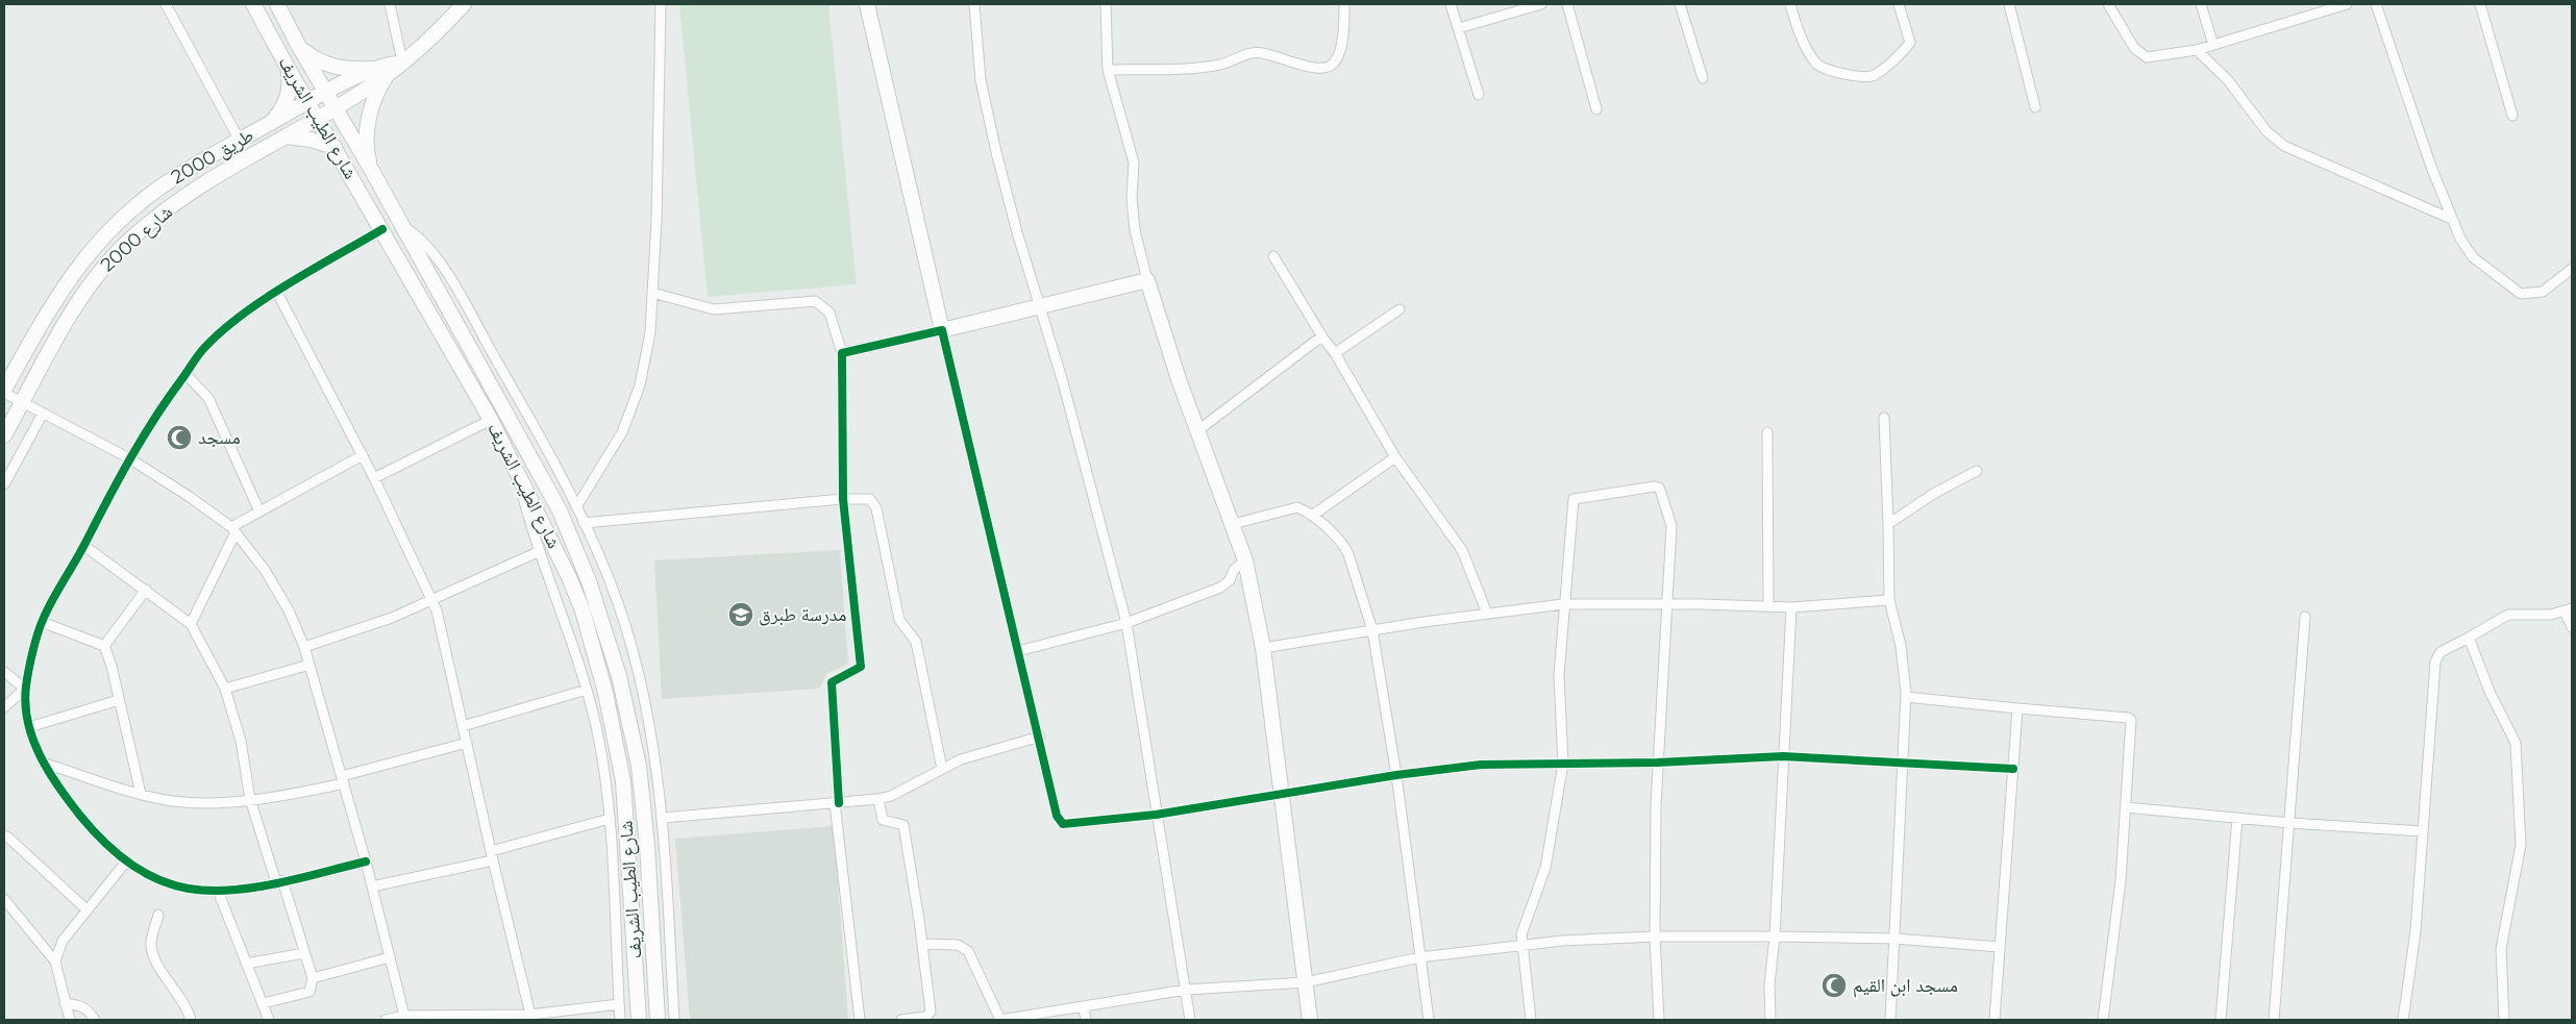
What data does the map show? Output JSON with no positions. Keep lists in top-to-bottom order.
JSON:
{
  "streets": {
    "main road": ["شارع الطيب الشريف", "طريق 2000", "شارع 2000"]
  },
  "crossings": [
    ["شارع الطيب الشريف", "طريق 2000"],
    ["شارع الطيب الشريف", "شارع 2000"],
    ["طريق 2000", "شارع 2000"]
  ],
  "places": {
    "mosque": ["مسجد", "مسجد ابن القيم"],
    "school or university": ["مدرسة طبرق"]
  }
}
